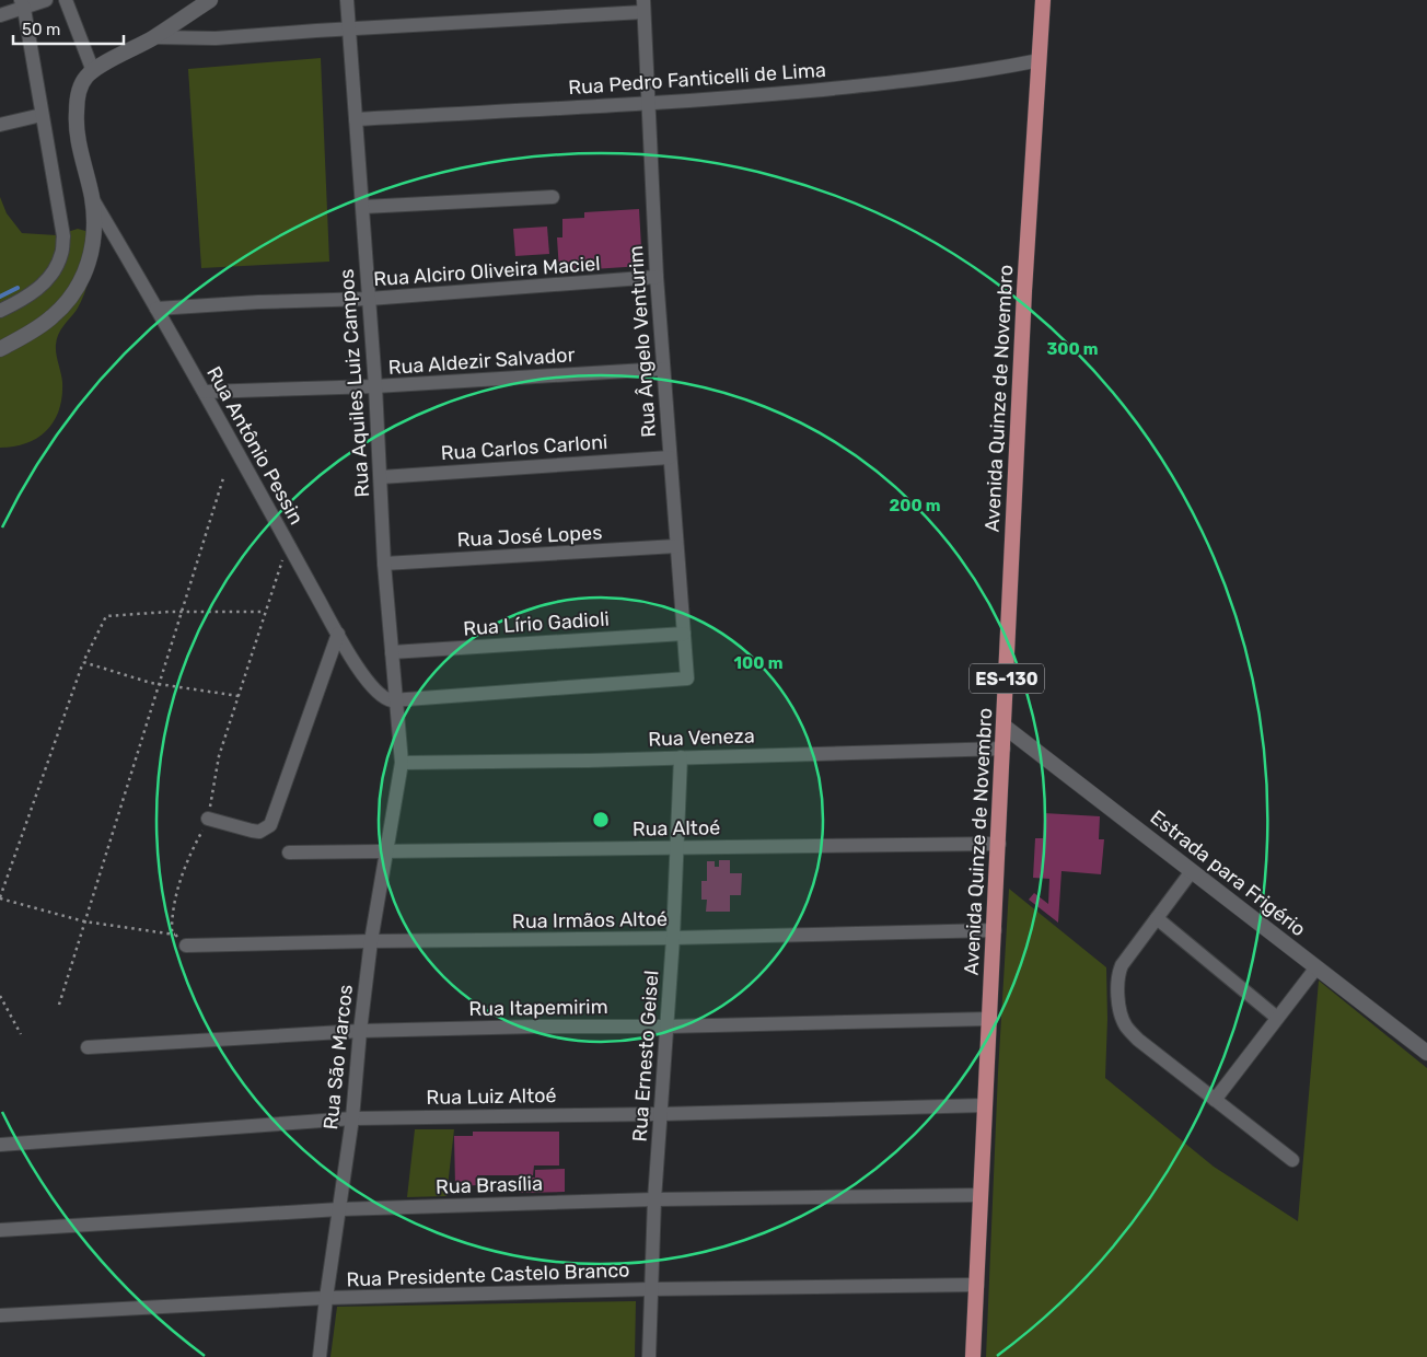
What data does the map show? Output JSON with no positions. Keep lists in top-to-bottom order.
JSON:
{
  "streets": {
    "main road": ["Avenida Quinze de Novembro", "ES-130"],
    "street": [
      "Rua Pedro Fanticelli de Lima",
      "Rua Alciro Oliveira Maciel",
      "Rua Ângelo Venturim",
      "Rua Aldezir Salvador",
      "Rua Aquiles Luiz Campos",
      "Rua Antônio Pessin",
      "Rua Carlos Carloni",
      "Rua José Lopes",
      "Rua Lírio Gadioli",
      "Rua Veneza",
      "Rua Altoé",
      "Estrada para Frigério",
      "Rua Irmãos Altoé",
      "Rua Itapemirim",
      "Rua Ernesto Geisel",
      "Rua São Marcos",
      "Rua Luiz Altoé",
      "Rua Brasília",
      "Rua Presidente Castelo Branco"
    ]
  },
  "crossings": [
    ["Rua Pedro Fanticelli de Lima", "Rua Ângelo Venturim"],
    ["Rua Pedro Fanticelli de Lima", "Rua Aquiles Luiz Campos"],
    ["Rua Pedro Fanticelli de Lima", "Avenida Quinze de Novembro"],
    ["Rua Alciro Oliveira Maciel", "Rua Ângelo Venturim"],
    ["Rua Alciro Oliveira Maciel", "Rua Aquiles Luiz Campos"],
    ["Rua Alciro Oliveira Maciel", "Rua Antônio Pessin"],
    ["Rua Ângelo Venturim", "Rua Aldezir Salvador"],
    ["Rua Ângelo Venturim", "Rua Aquiles Luiz Campos"],
    ["Rua Ângelo Venturim", "Rua Antônio Pessin"],
    ["Rua Ângelo Venturim", "Rua Carlos Carloni"],
    ["Rua Ângelo Venturim", "Rua José Lopes"],
    ["Rua Ângelo Venturim", "Rua Lírio Gadioli"],
    ["Rua Aldezir Salvador", "Rua Aquiles Luiz Campos"],
    ["Rua Aldezir Salvador", "Rua Antônio Pessin"],
    ["Rua Aquiles Luiz Campos", "Rua Antônio Pessin"],
    ["Rua Aquiles Luiz Campos", "Rua Carlos Carloni"],
    ["Rua Aquiles Luiz Campos", "Rua José Lopes"],
    ["Rua Aquiles Luiz Campos", "Rua Lírio Gadioli"],
    ["Rua Aquiles Luiz Campos", "Rua Veneza"],
    ["Rua Aquiles Luiz Campos", "Rua São Marcos"],
    ["Avenida Quinze de Novembro", "Rua Veneza"],
    ["Avenida Quinze de Novembro", "Rua Altoé"],
    ["Avenida Quinze de Novembro", "Estrada para Frigério"],
    ["Avenida Quinze de Novembro", "Rua Irmãos Altoé"],
    ["Avenida Quinze de Novembro", "Rua Itapemirim"],
    ["Avenida Quinze de Novembro", "Rua Luiz Altoé"],
    ["Avenida Quinze de Novembro", "Rua Brasília"],
    ["Avenida Quinze de Novembro", "Rua Presidente Castelo Branco"],
    ["Rua Veneza", "Rua Ernesto Geisel"],
    ["Rua Veneza", "Rua São Marcos"],
    ["Rua Altoé", "Rua Ernesto Geisel"],
    ["Rua Altoé", "Rua São Marcos"],
    ["Rua Irmãos Altoé", "Rua Ernesto Geisel"],
    ["Rua Irmãos Altoé", "Rua São Marcos"],
    ["Rua Itapemirim", "Rua Ernesto Geisel"],
    ["Rua Itapemirim", "Rua São Marcos"],
    ["Rua Ernesto Geisel", "Rua Luiz Altoé"],
    ["Rua Ernesto Geisel", "Rua Brasília"],
    ["Rua Ernesto Geisel", "Rua Presidente Castelo Branco"],
    ["Rua São Marcos", "Rua Luiz Altoé"],
    ["Rua São Marcos", "Rua Brasília"],
    ["Rua São Marcos", "Rua Presidente Castelo Branco"]
  ],
  "scale_bar": "50 m",
  "rings": ["300 m", "200 m", "100 m"]
}
